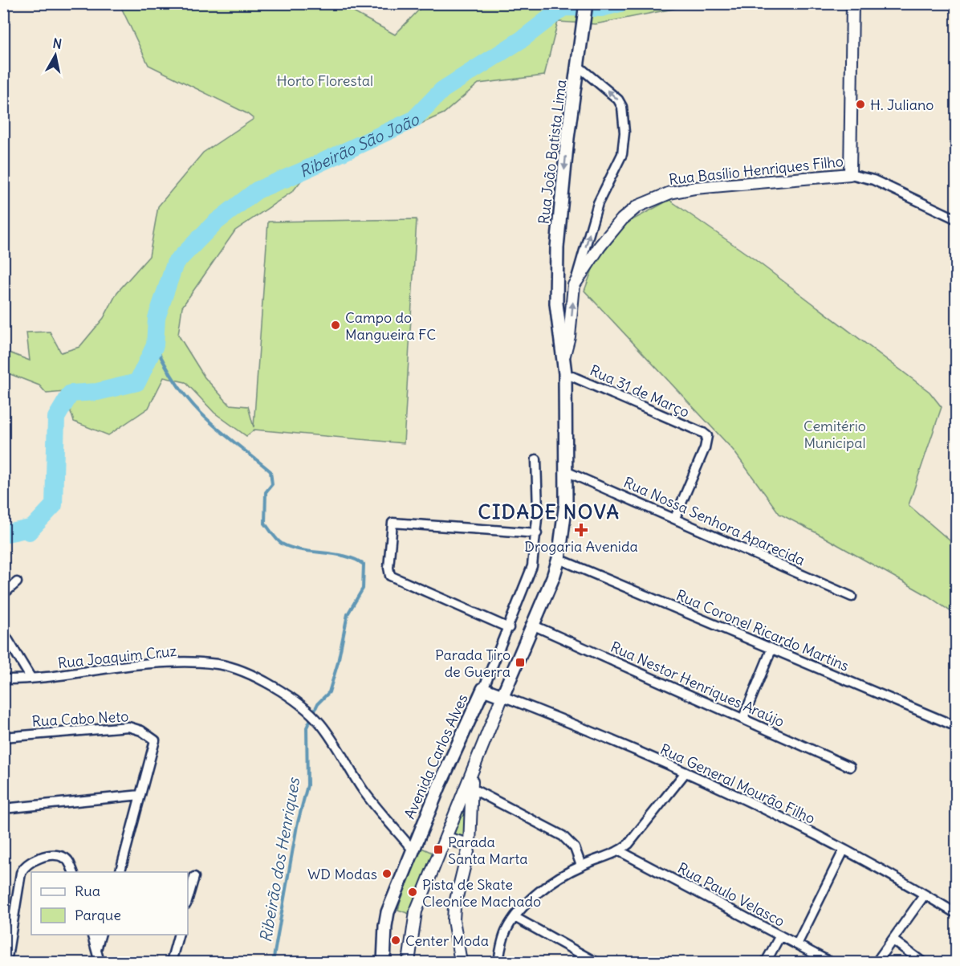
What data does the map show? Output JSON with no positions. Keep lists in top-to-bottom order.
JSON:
{
  "streets": {
    "main road": ["Rua João Batista Lima", "Avenida Carlos Alves"],
    "street": [
      "Rua Basílio Henriques Filho",
      "Rua 31 de Março",
      "Rua Nossa Senhora Aparecida",
      "Rua Coronel Ricardo Martins",
      "Rua Joaquim Cruz",
      "Rua Nestor Henriques Araújo",
      "Rua Cabo Neto",
      "Rua General Mourão Filho",
      "Rua Paulo Velasco"
    ]
  },
  "crossings": [
    ["Rua João Batista Lima", "Rua Basílio Henriques Filho"],
    ["Rua João Batista Lima", "Rua 31 de Março"],
    ["Rua João Batista Lima", "Rua Nossa Senhora Aparecida"],
    ["Rua João Batista Lima", "Rua Coronel Ricardo Martins"],
    ["Rua João Batista Lima", "Rua Nestor Henriques Araújo"],
    ["Rua João Batista Lima", "Avenida Carlos Alves"],
    ["Rua João Batista Lima", "Rua General Mourão Filho"],
    ["Rua 31 de Março", "Rua Nossa Senhora Aparecida"],
    ["Rua Joaquim Cruz", "Avenida Carlos Alves"],
    ["Avenida Carlos Alves", "Rua General Mourão Filho"]
  ],
  "one_way": ["Rua João Batista Lima"],
  "districts": ["CIDADE NOVA"],
  "water": ["Ribeirão São João", "Ribeirão dos Henriques"],
  "parks": ["Horto Florestal", "Cemitério Municipal"],
  "places": {
    "other": [
      "H. Juliano",
      "Campo do Mangueira FC",
      "WD Modas",
      "Pista de Skate Cleonice Machado",
      "Center Moda"
    ],
    "health": ["Drogaria Avenida"],
    "transit": ["Parada Tiro de Guerra", "Parada Santa Marta"]
  },
  "legend": ["Rua", "Parque"],
  "north": "top"
}
